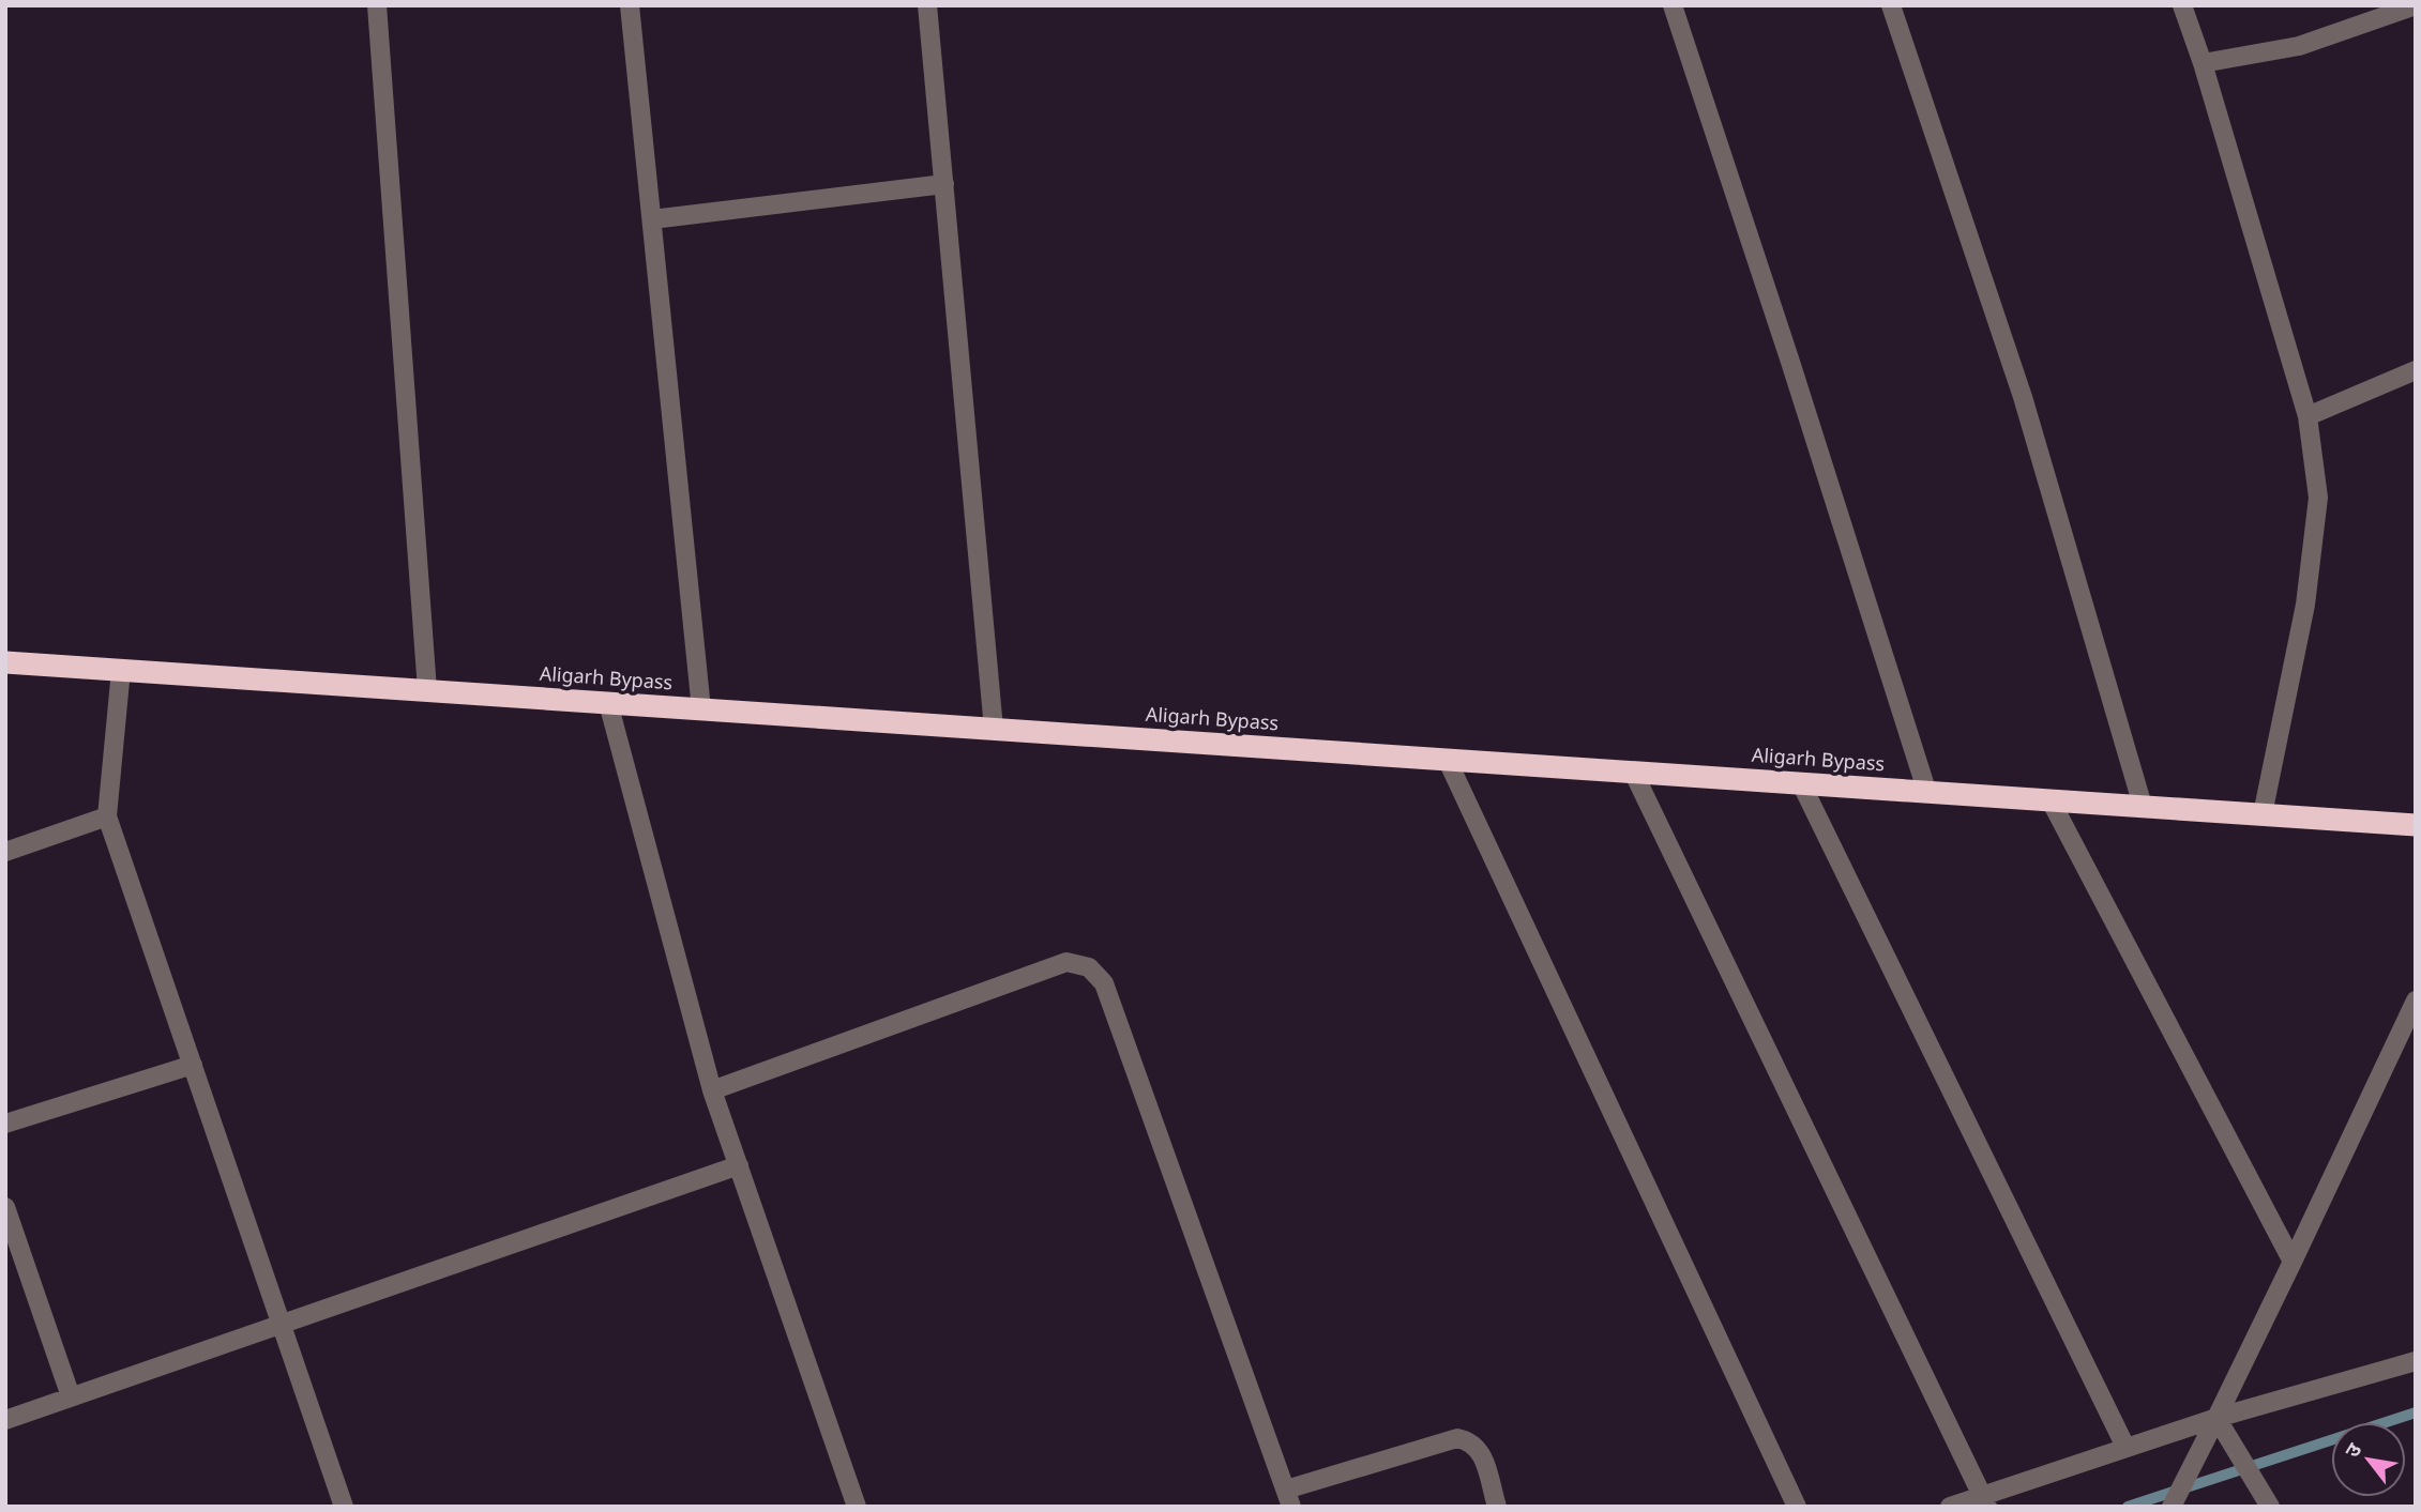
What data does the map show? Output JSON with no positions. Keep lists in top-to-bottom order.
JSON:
{
  "streets": {
    "highway": ["Aligarh Bypass"]
  },
  "north": "top left"
}
